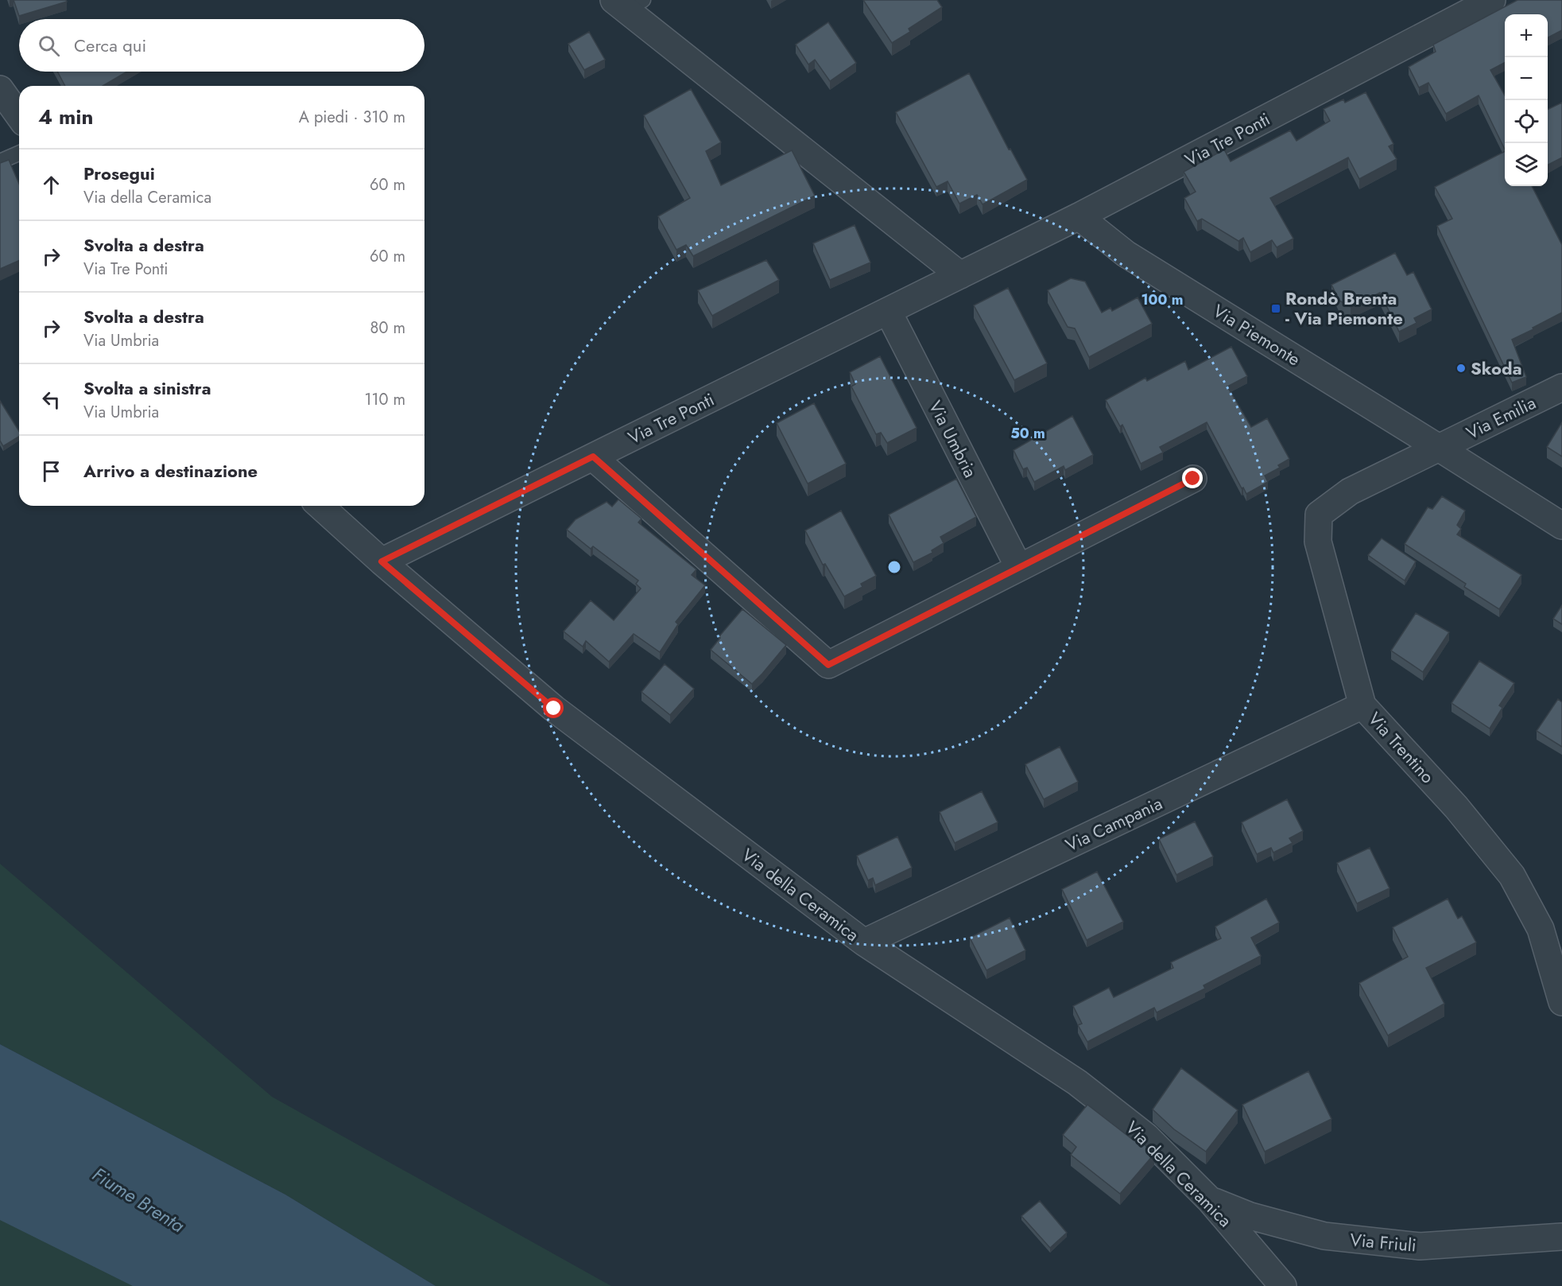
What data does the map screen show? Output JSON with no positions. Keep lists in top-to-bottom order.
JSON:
{
  "streets": {
    "street": [
      "Via Tre Ponti",
      "Via Piemonte",
      "Via Emilia",
      "Via Umbria",
      "Via Trentino",
      "Via Campania",
      "Via della Ceramica",
      "Via Friuli"
    ]
  },
  "crossings": [
    ["Via Tre Ponti", "Via Piemonte"],
    ["Via Tre Ponti", "Via Umbria"],
    ["Via Tre Ponti", "Via della Ceramica"],
    ["Via Piemonte", "Via Emilia"],
    ["Via Piemonte", "Via Trentino"],
    ["Via Emilia", "Via Trentino"],
    ["Via Trentino", "Via Campania"],
    ["Via Campania", "Via della Ceramica"],
    ["Via della Ceramica", "Via Friuli"]
  ],
  "water": ["Fiume Brenta"],
  "places": {
    "transit": ["Rondò Brenta - Via Piemonte"],
    "other": ["Skoda"]
  },
  "page": {
    "map_buttons": ["+", "−"],
    "search": "Cerca qui",
    "heading": ["4 min", "A piedi · 310 m"],
    "list": [
      ["Prosegui", "Via della Ceramica", "60 m"],
      ["Svolta a destra", "Via Tre Ponti", "60 m"],
      ["Svolta a destra", "Via Umbria", "80 m"],
      ["Svolta a sinistra", "Via Umbria", "110 m"],
      "Arrivo a destinazione"
    ]
  },
  "rings": ["100 m", "50 m"]
}
